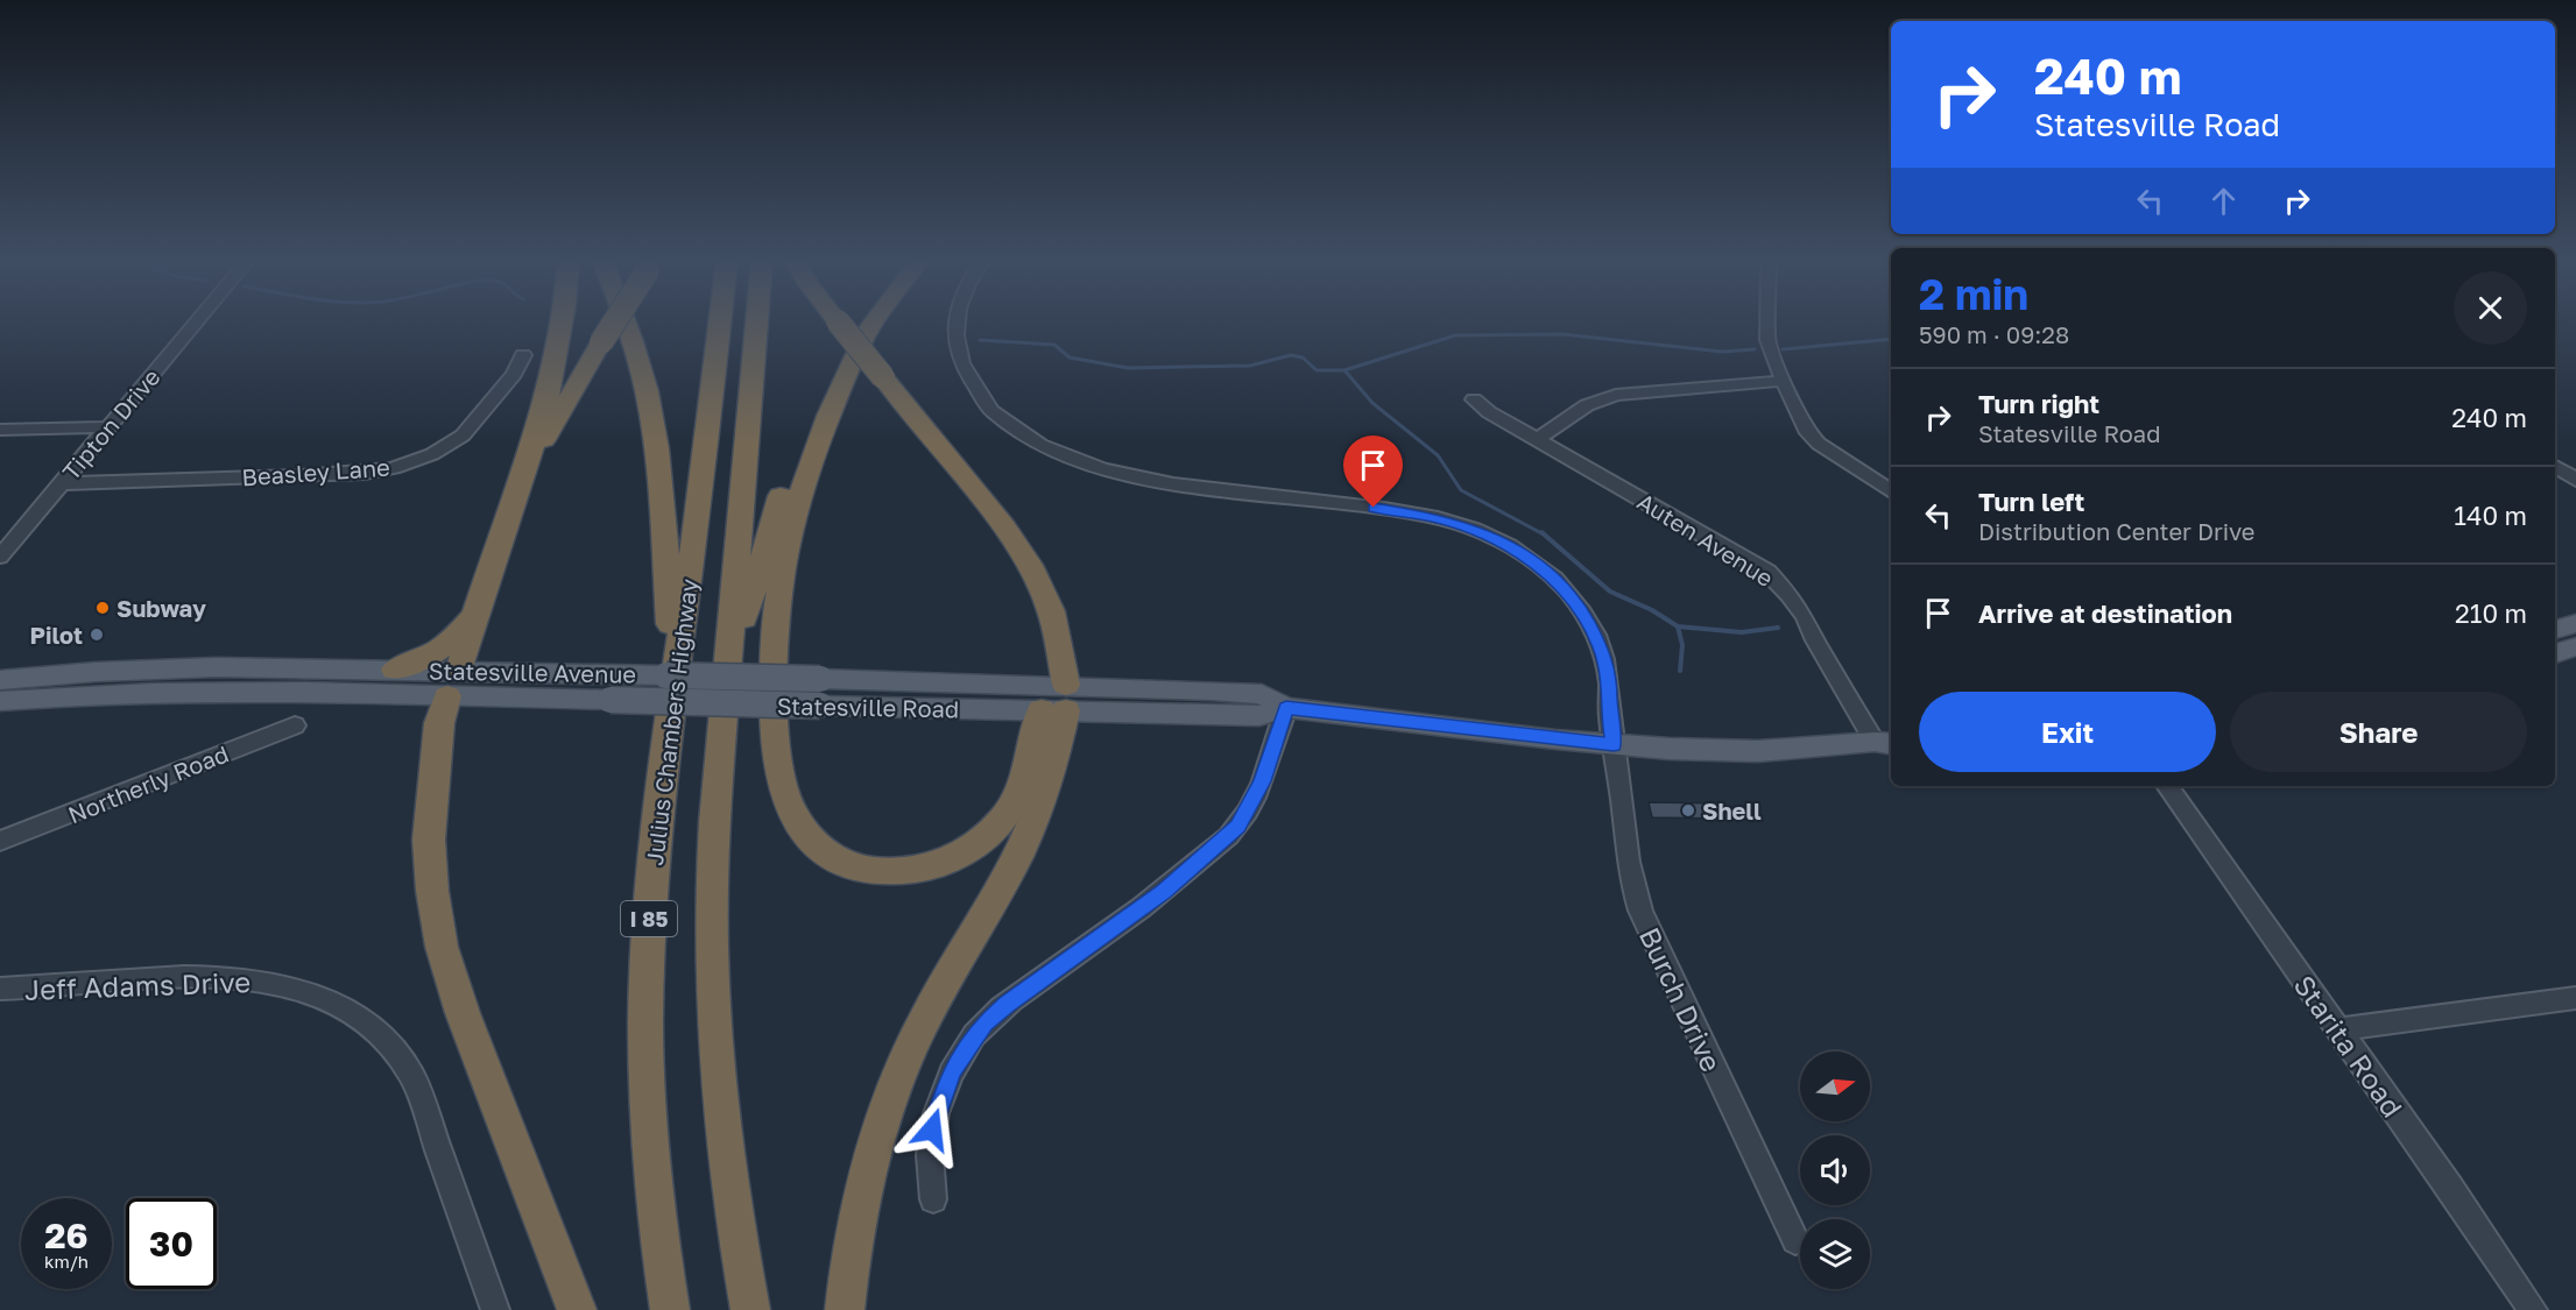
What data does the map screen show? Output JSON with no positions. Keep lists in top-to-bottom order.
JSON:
{
  "streets": {
    "highway": ["Julius Chambers Highway", "I 85"],
    "main road": ["Statesville Avenue", "Statesville Road"],
    "street": [
      "Tipton Drive",
      "Beasley Lane",
      "Auten Avenue",
      "Northerly Road",
      "Jeff Adams Drive",
      "Burch Drive",
      "Starita Road"
    ]
  },
  "crossings": [
    ["Tipton Drive", "Beasley Lane"],
    ["Auten Avenue", "Statesville Road"],
    ["Statesville Avenue", "Statesville Road"],
    ["Statesville Road", "Burch Drive"]
  ],
  "places": ["Subway", "Pilot", "Shell"],
  "north": "right",
  "page": {
    "turn": ["240 m", "Statesville Road"],
    "heading": ["2 min", "590 m · 09:28"],
    "list": [
      {
        "name": "Turn right",
        "note": "Statesville Road",
        "value": "240 m"
      },
      {
        "name": "Turn left",
        "note": "Distribution Center Drive",
        "value": "140 m"
      },
      {
        "name": "Arrive at destination",
        "value": "210 m"
      }
    ],
    "buttons": ["Exit", "Share"],
    "speed": "26 km/h",
    "limit": "30"
  }
}
